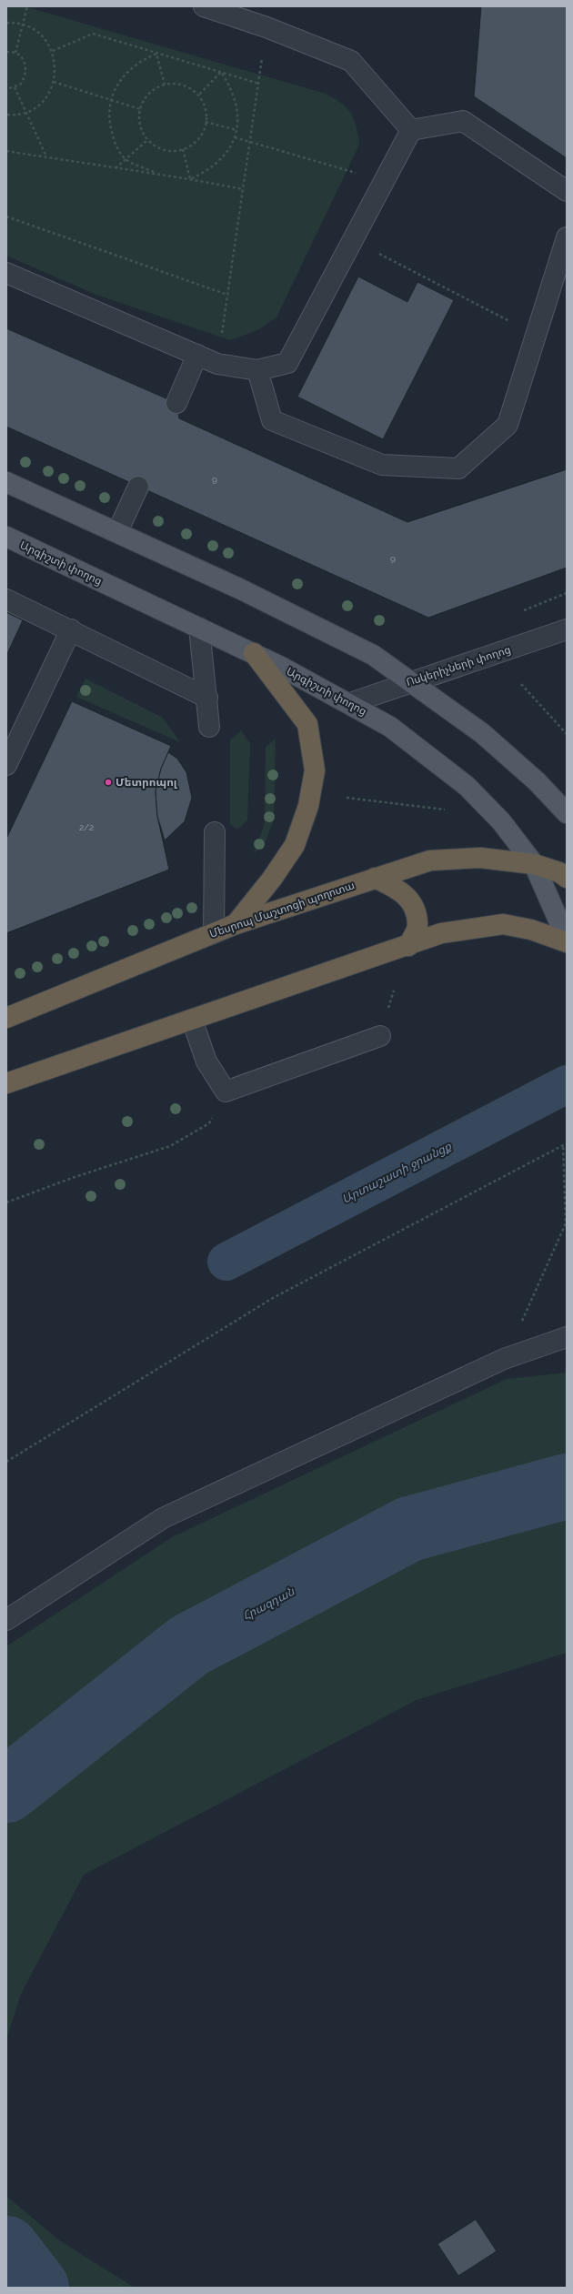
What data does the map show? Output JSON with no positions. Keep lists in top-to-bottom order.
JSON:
{
  "streets": {
    "highway": ["Մեսրոպ Մաշտոցի պողոտա"],
    "main road": ["Արգիշտի փողոց"],
    "street": ["Ոսկերիչների փողոց"]
  },
  "crossings": [
    ["Արգիշտի փողոց", "Ոսկերիչների փողոց"],
    ["Արգիշտի փողոց", "Մեսրոպ Մաշտոցի պողոտա"]
  ],
  "water": ["Արտաշատի ջրանցք", "Հրազդան"],
  "places": ["Մետրոպոլ"],
  "house_numbers": ["9", "9", "2/2"]
}
